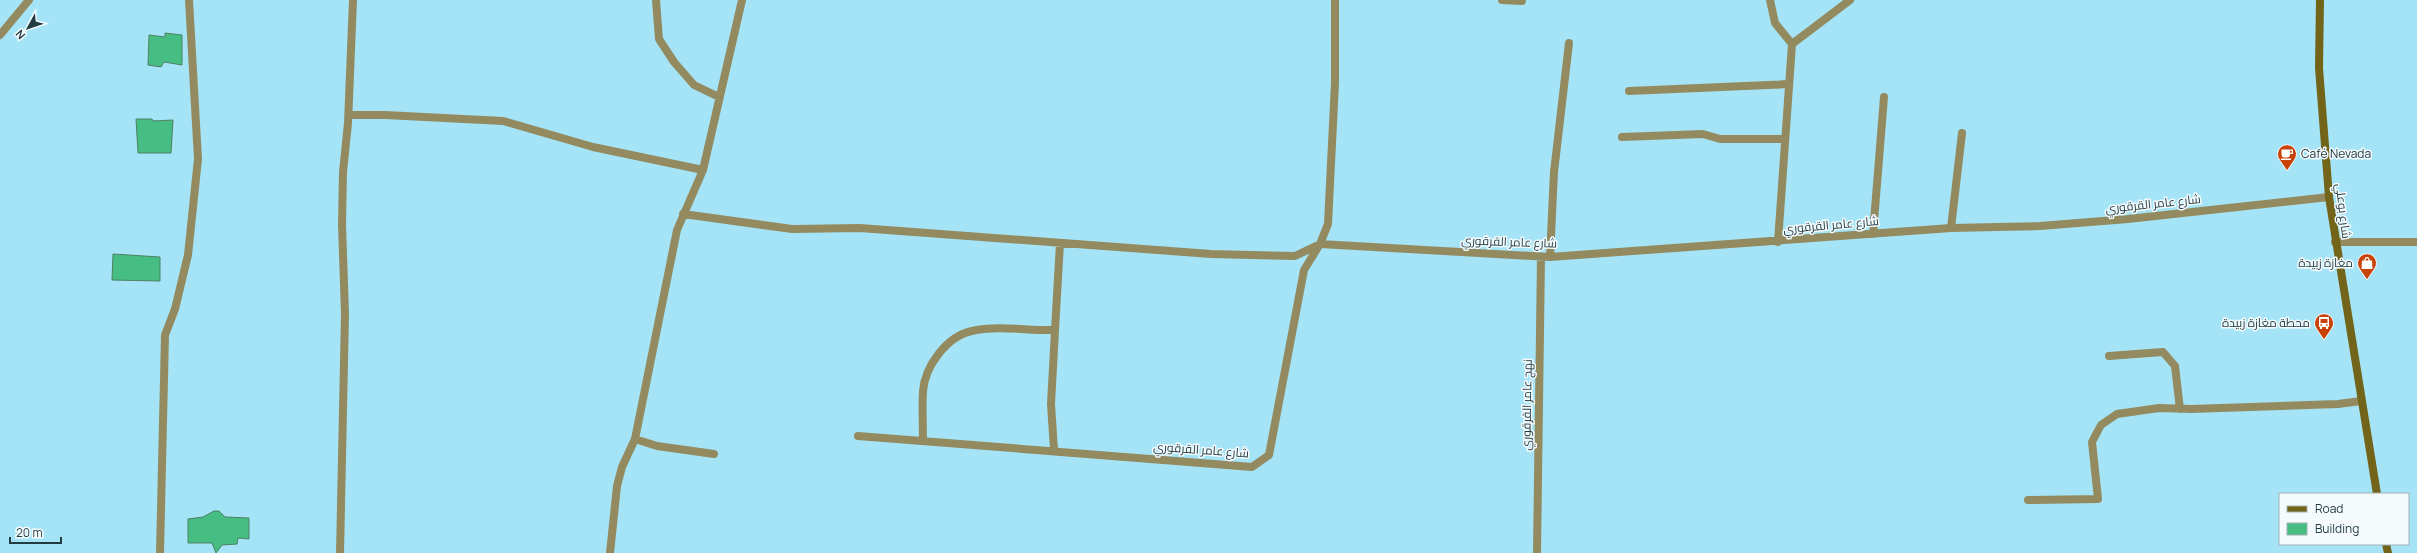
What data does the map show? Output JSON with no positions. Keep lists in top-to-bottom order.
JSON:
{
  "streets": {
    "street": ["شارع عامر القرقوري", "شارع بوعلي", "نهج عامر القرقوري"]
  },
  "crossings": [
    ["شارع عامر القرقوري", "شارع بوعلي"],
    ["شارع عامر القرقوري", "نهج عامر القرقوري"]
  ],
  "places": {
    "cafe": ["Café Nevada"],
    "shop": ["مغازة زبيدة"],
    "bus stop": ["محطة مغازة زبيدة"]
  },
  "legend": ["Road", "Building"],
  "scale_bar": "20 m",
  "north": "bottom left"
}
